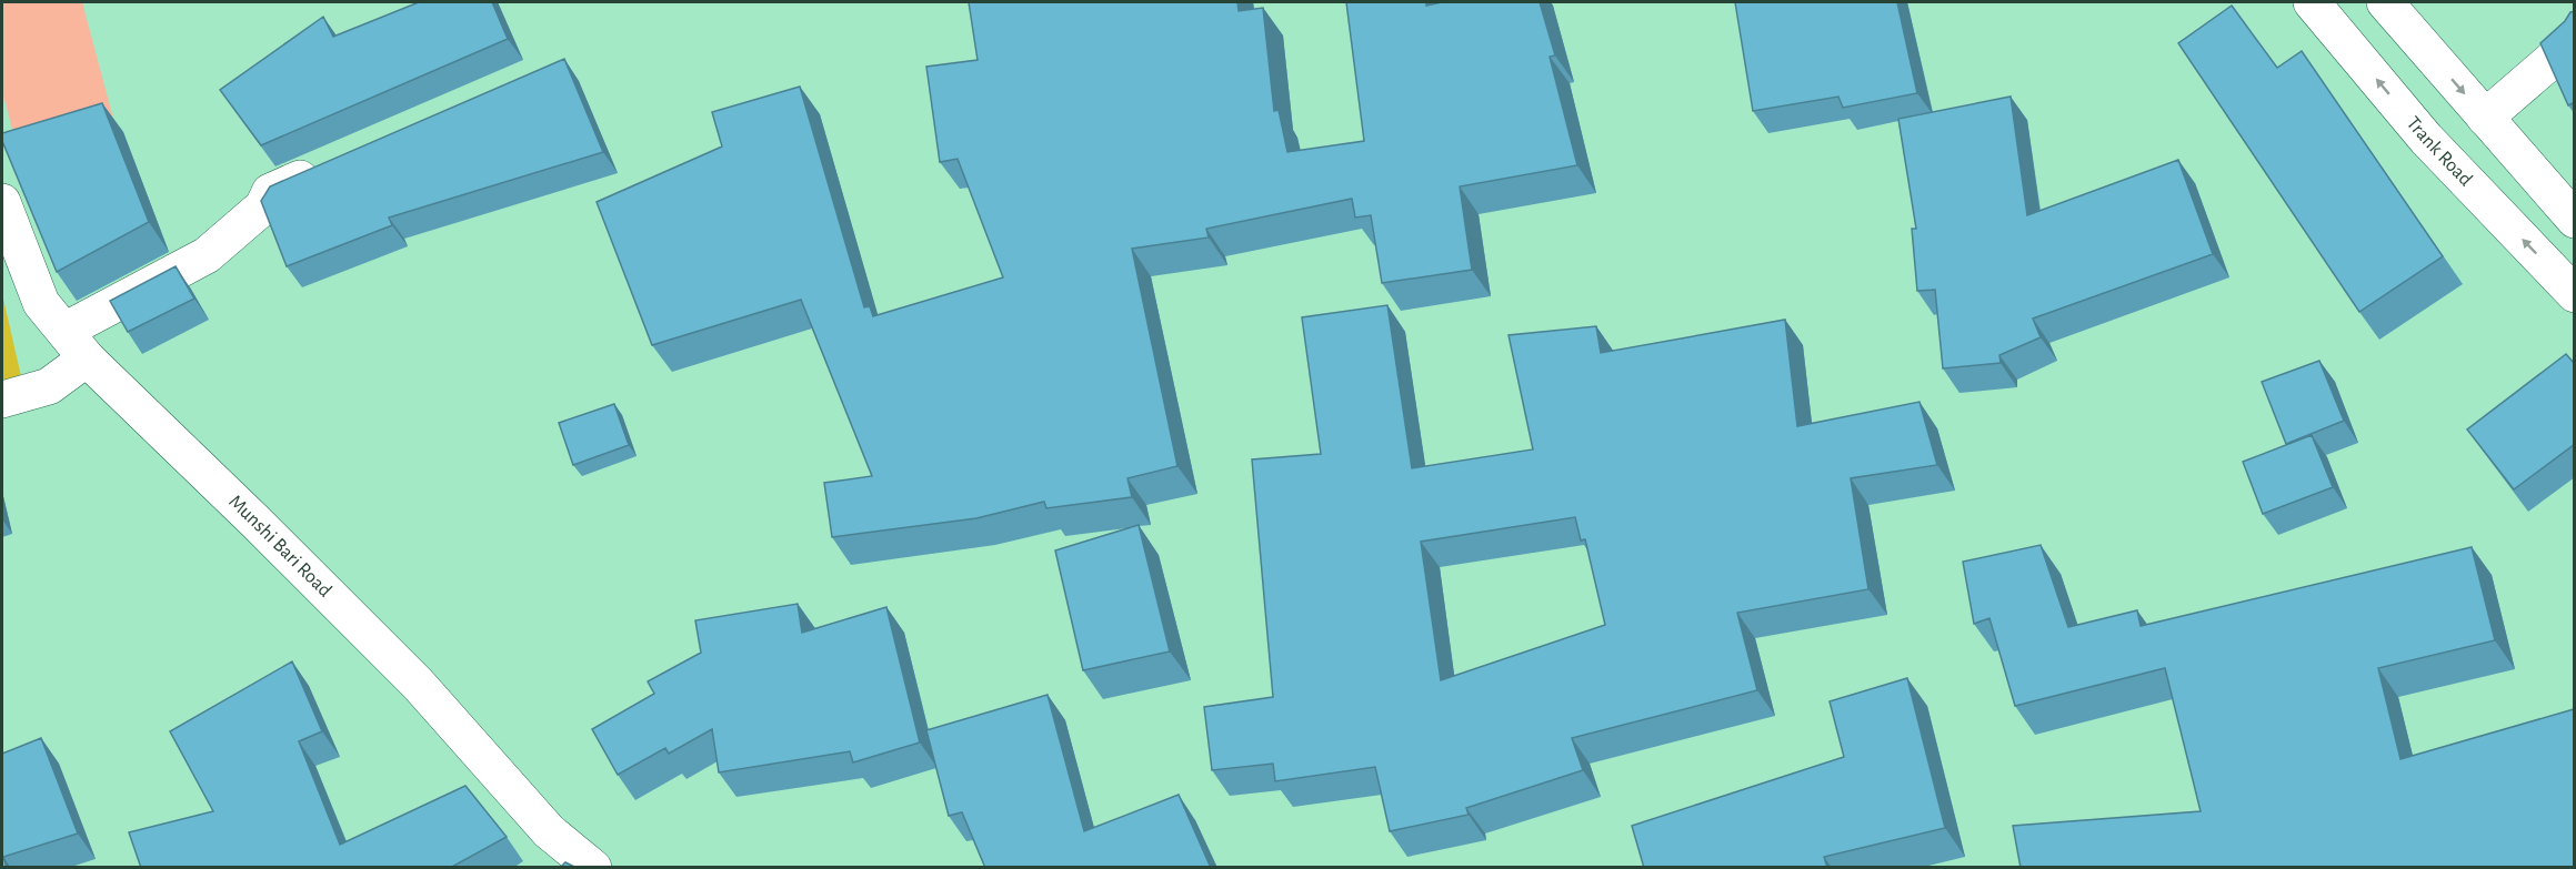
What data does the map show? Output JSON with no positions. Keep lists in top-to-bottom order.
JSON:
{
  "streets": {
    "street": ["Trank Road", "Munshi Bari Road"]
  }
}
